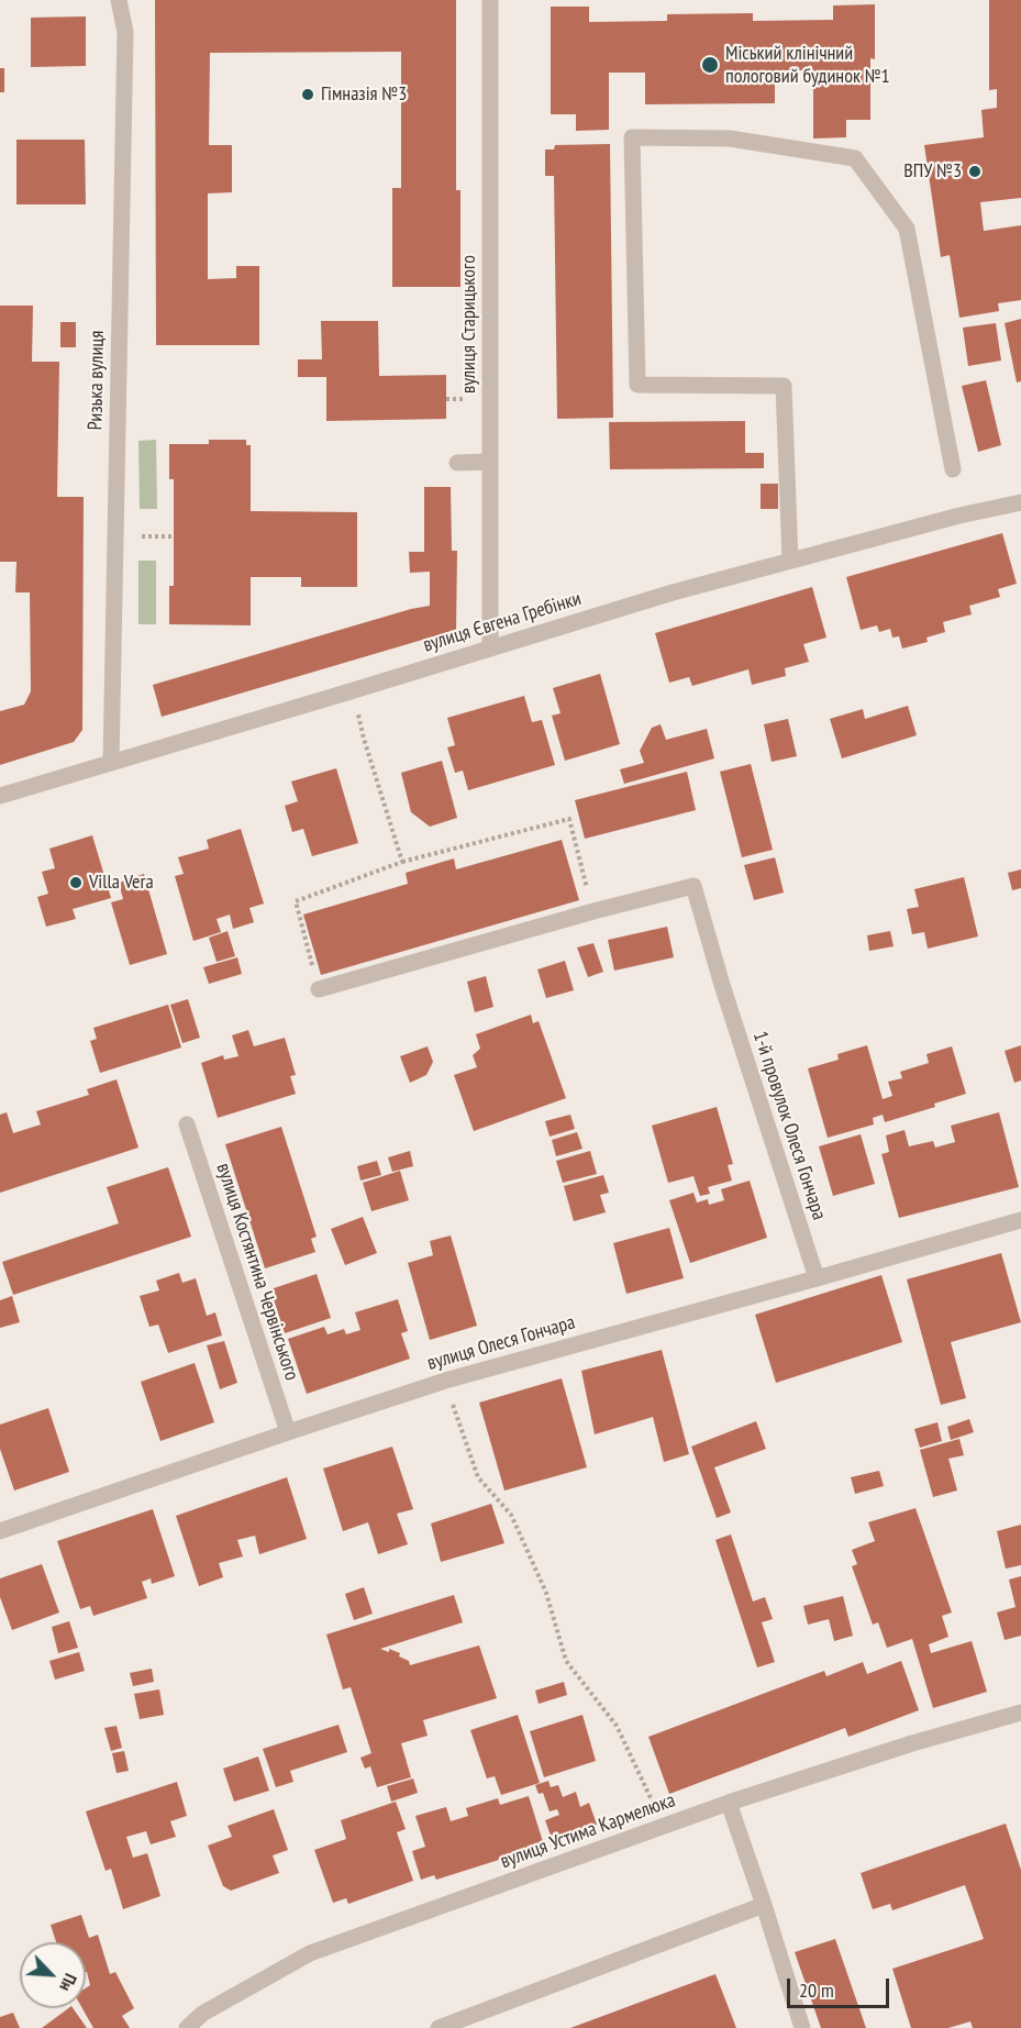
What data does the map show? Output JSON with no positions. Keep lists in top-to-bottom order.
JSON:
{
  "streets": {
    "street": [
      "вулиця Старицького",
      "Ризька вулиця",
      "вулиця Євгена Гребінки",
      "1-й провулок Олеся Гончара",
      "вулиця Костянтина Червінського",
      "вулиця Олеся Гончара",
      "вулиця Устима Кармелюка"
    ]
  },
  "crossings": [
    ["вулиця Старицького", "вулиця Євгена Гребінки"],
    ["Ризька вулиця", "вулиця Євгена Гребінки"],
    ["1-й провулок Олеся Гончара", "вулиця Олеся Гончара"],
    ["вулиця Костянтина Червінського", "вулиця Олеся Гончара"]
  ],
  "places": [
    "Міський клінічний пологовий будинок №1",
    "Гімназія №3",
    "ВПУ №3",
    "Villa Vera"
  ],
  "scale_bar": "20 m",
  "north": "bottom right"
}
